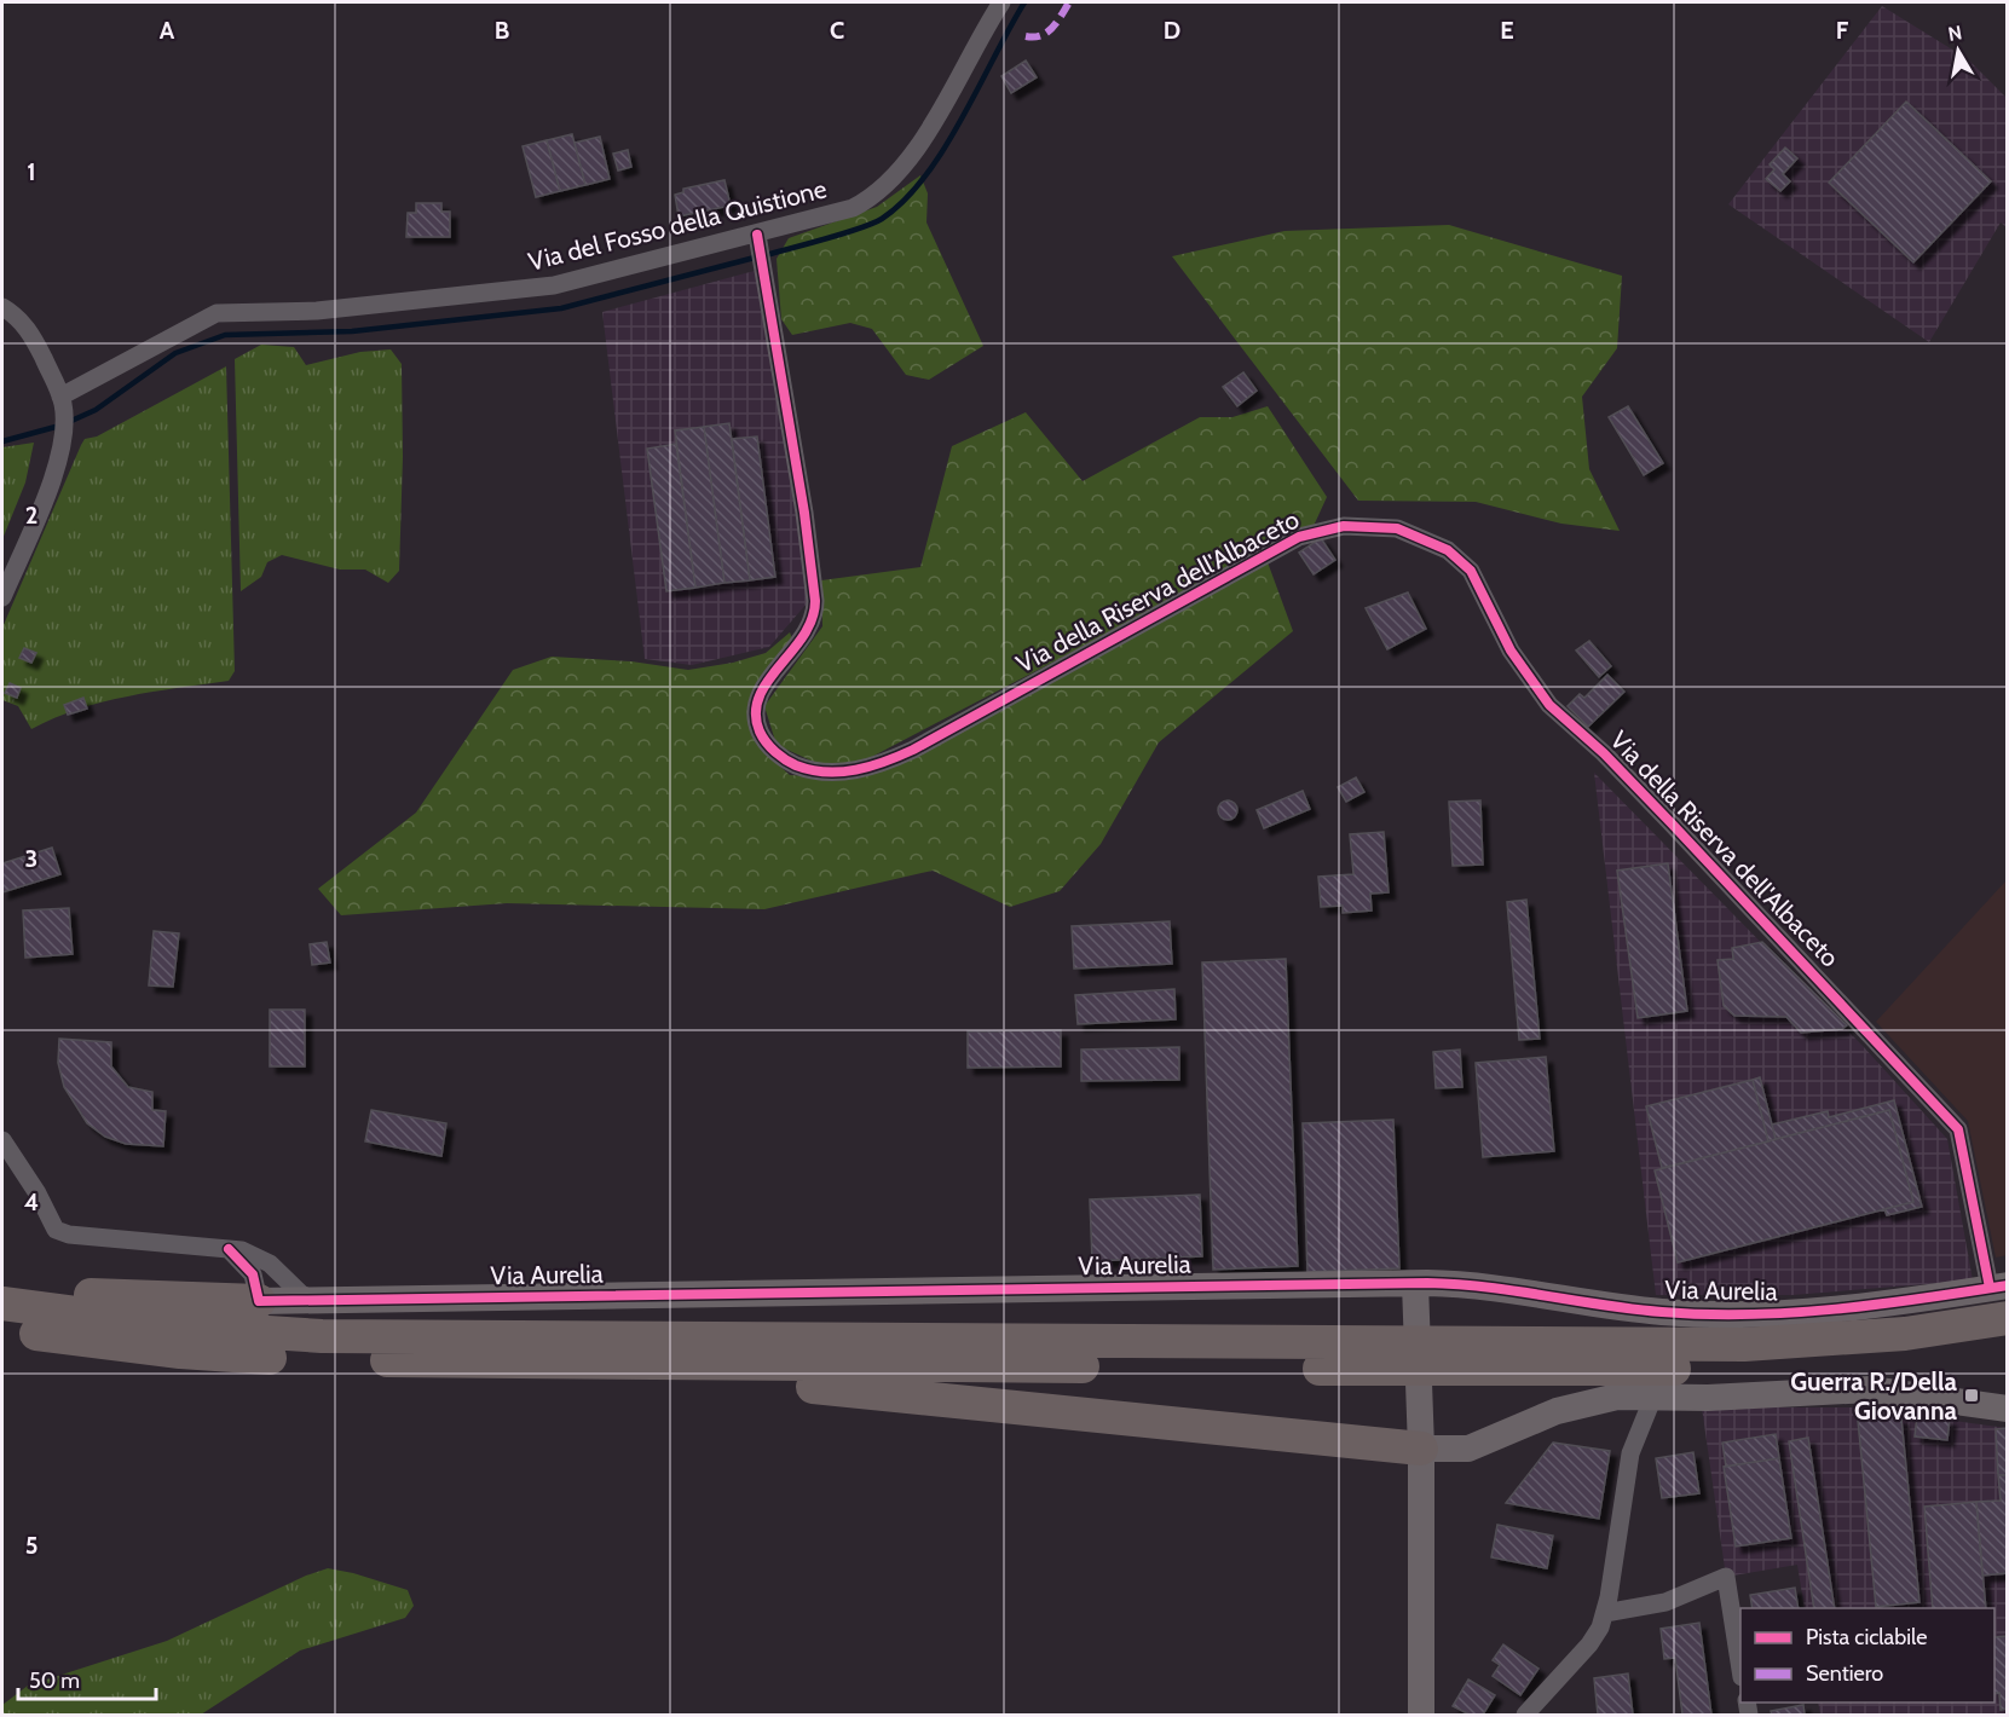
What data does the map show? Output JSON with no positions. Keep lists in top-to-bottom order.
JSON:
{
  "streets": {
    "highway": ["Via Aurelia"],
    "street": ["Via del Fosso della Quistione", "Via della Riserva dell'Albaceto"]
  },
  "crossings": [
    ["Via del Fosso della Quistione", "Via della Riserva dell'Albaceto"],
    ["Via della Riserva dell'Albaceto", "Via Aurelia"]
  ],
  "places": {
    "transit": ["Guerra R./Della Giovanna"]
  },
  "legend": ["Pista ciclabile", "Sentiero"],
  "scale_bar": "50 m",
  "north": "top",
  "grid": {
    "columns": [
      "A",
      "B",
      "C",
      "D",
      "E",
      "F"
    ],
    "rows": [
      "1",
      "2",
      "3",
      "4",
      "5"
    ]
  }
}
